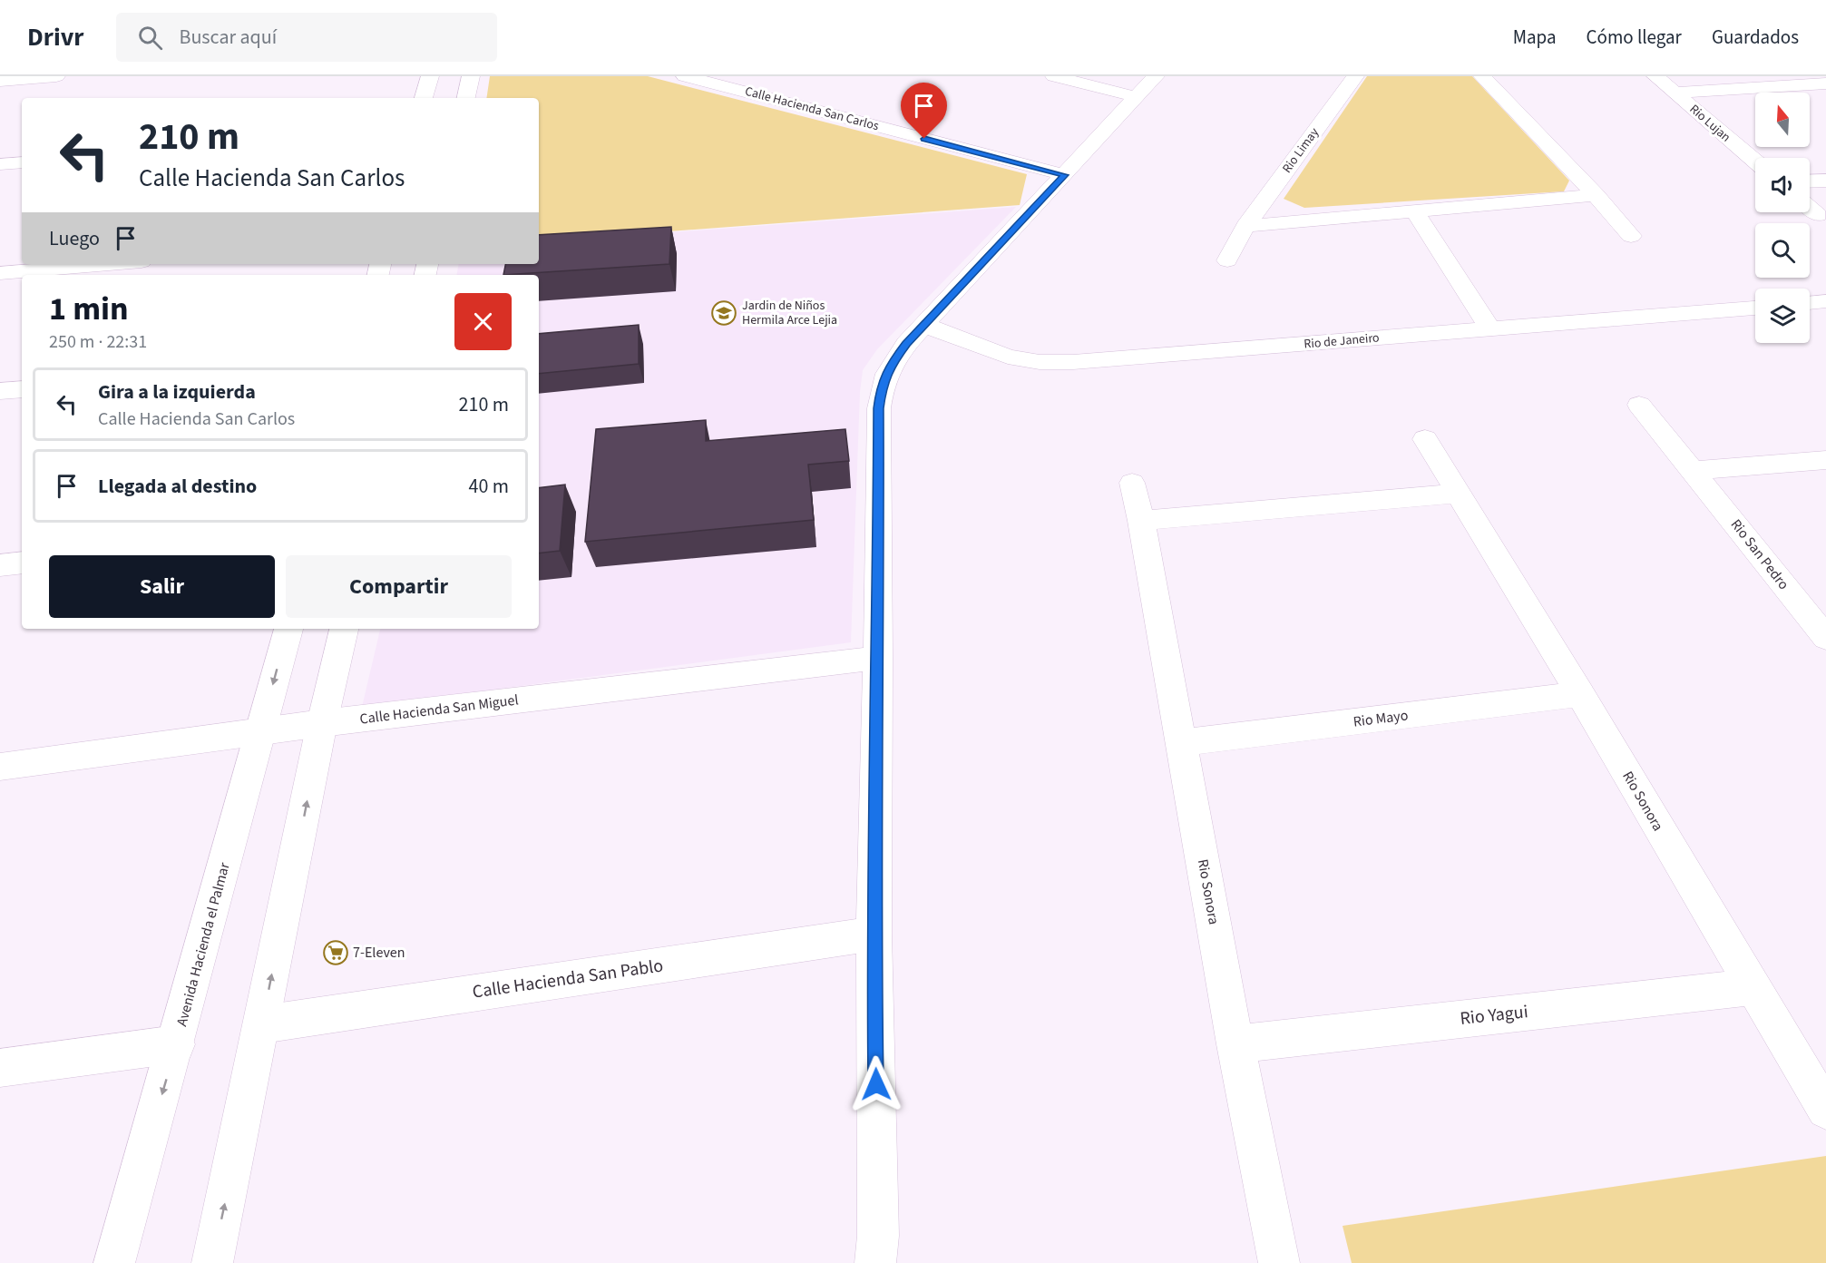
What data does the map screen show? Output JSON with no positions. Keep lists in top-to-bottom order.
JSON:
{
  "streets": {
    "street": [
      "Calle Hacienda San Carlos",
      "Rio Lujan",
      "Rio Limay",
      "Rio de Janeiro",
      "Rio San Pedro",
      "Calle Hacienda San Miguel",
      "Rio Mayo",
      "Rio Sonora",
      "Avenida Hacienda el Palmar",
      "Calle Hacienda San Pablo",
      "Rio Yagui"
    ]
  },
  "crossings": [
    ["Calle Hacienda San Miguel", "Avenida Hacienda el Palmar"],
    ["Rio Mayo", "Rio Sonora"],
    ["Rio Sonora", "Rio Yagui"]
  ],
  "places": {
    "school or university": ["Jardin de Niños Hermila Arce Lejia"],
    "supermarket": ["7-Eleven"]
  },
  "north": "top",
  "page": {
    "header": "Drivr",
    "search": "Buscar aquí",
    "nav": ["Mapa", "Cómo llegar", "Guardados"],
    "turn": ["210 m", "Calle Hacienda San Carlos"],
    "then": "Luego",
    "heading": ["1 min", "250 m · 22:31"],
    "list": [
      {
        "name": "Gira a la izquierda",
        "note": "Calle Hacienda San Carlos",
        "value": "210 m"
      },
      {
        "name": "Llegada al destino",
        "value": "40 m"
      }
    ],
    "buttons": ["Salir", "Compartir"]
  }
}
